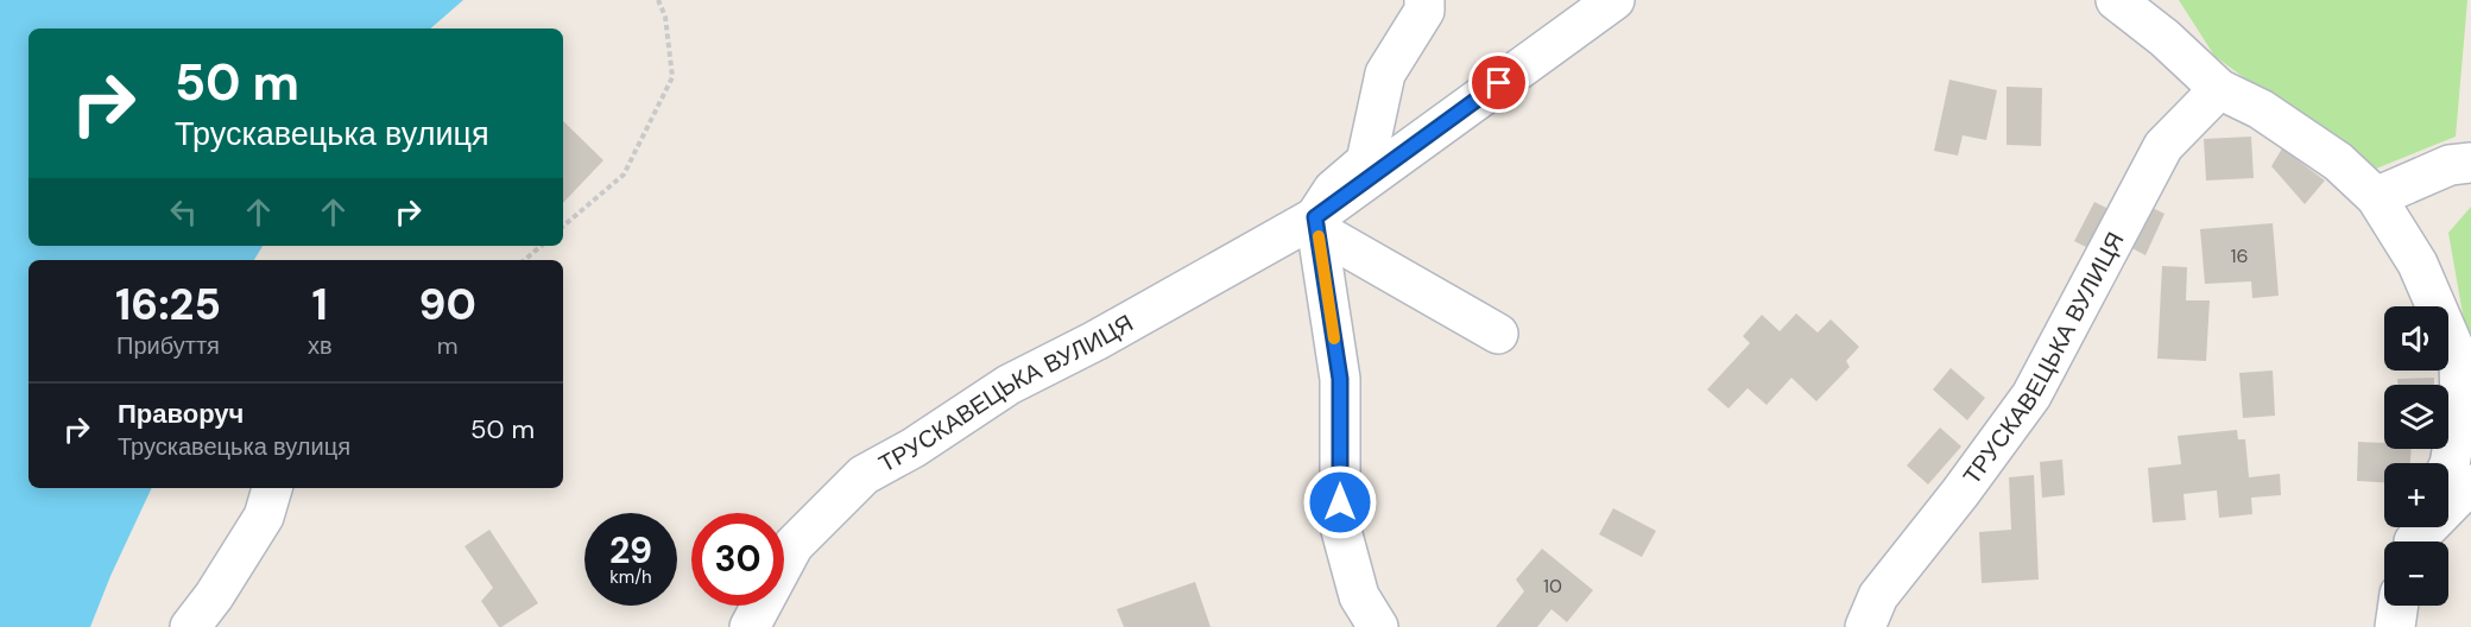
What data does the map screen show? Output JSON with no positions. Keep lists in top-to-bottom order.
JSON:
{
  "streets": {
    "street": ["ТРУСКАВЕЦЬКА ВУЛИЦЯ"]
  },
  "house_numbers": ["16", "10"],
  "page": {
    "turn": ["50 m", "Трускавецька вулиця"],
    "eta": [
      "16:25",
      "Прибуття",
      "1",
      "хв",
      "90",
      "m"
    ],
    "map_buttons": ["+", "−"],
    "list": [
      {
        "name": "Праворуч",
        "note": "Трускавецька вулиця",
        "value": "50 m"
      }
    ],
    "speed": "29 km/h",
    "limit": "30"
  }
}
